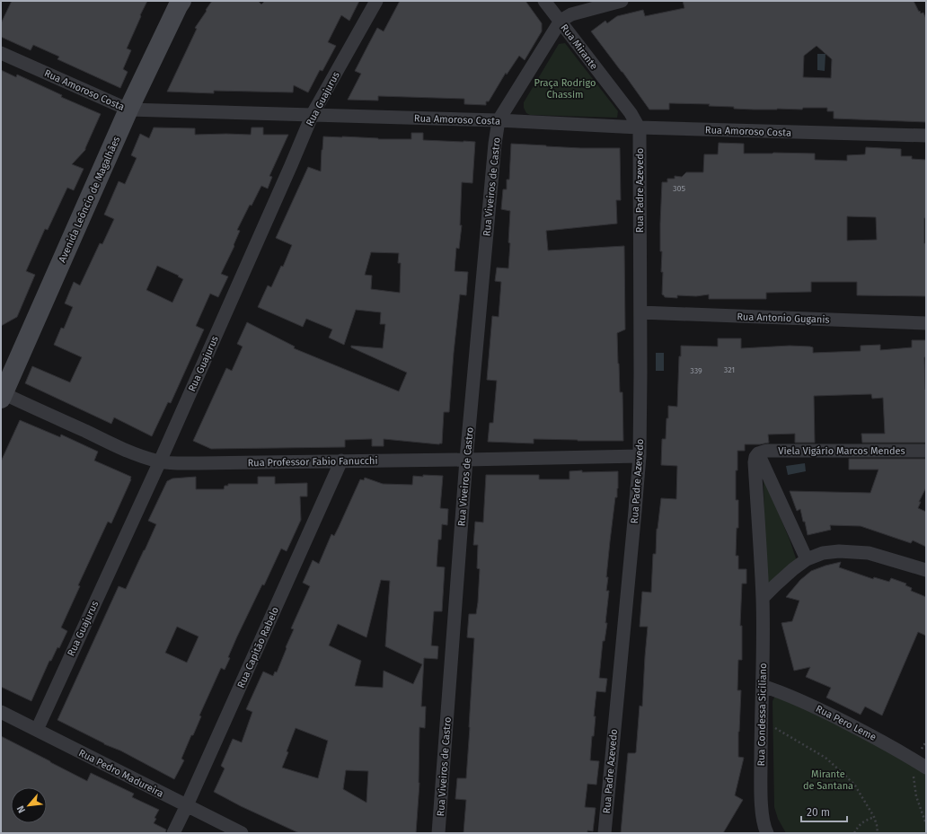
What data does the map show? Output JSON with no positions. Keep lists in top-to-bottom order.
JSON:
{
  "streets": {
    "main road": ["Avenida Leôncio de Magalhães"],
    "street": [
      "Rua Mirante",
      "Rua Amoroso Costa",
      "Rua Guajurus",
      "Rua Viveiros de Castro",
      "Rua Padre Azevedo",
      "Rua Antonio Guganis",
      "Viela Vigário Marcos Mendes",
      "Rua Professor Fabio Fanucchi",
      "Rua Capitão Rabelo",
      "Rua Condessa Siciliano",
      "Rua Pero Leme",
      "Rua Pedro Madureira"
    ]
  },
  "crossings": [
    ["Rua Mirante", "Rua Amoroso Costa"],
    ["Rua Mirante", "Rua Padre Azevedo"],
    ["Rua Amoroso Costa", "Rua Guajurus"],
    ["Rua Amoroso Costa", "Rua Viveiros de Castro"],
    ["Rua Amoroso Costa", "Rua Padre Azevedo"],
    ["Rua Amoroso Costa", "Avenida Leôncio de Magalhães"],
    ["Rua Guajurus", "Rua Professor Fabio Fanucchi"],
    ["Rua Guajurus", "Rua Pedro Madureira"],
    ["Rua Viveiros de Castro", "Rua Professor Fabio Fanucchi"],
    ["Rua Padre Azevedo", "Rua Antonio Guganis"],
    ["Rua Padre Azevedo", "Rua Professor Fabio Fanucchi"],
    ["Avenida Leôncio de Magalhães", "Rua Professor Fabio Fanucchi"],
    ["Viela Vigário Marcos Mendes", "Rua Condessa Siciliano"],
    ["Rua Professor Fabio Fanucchi", "Rua Capitão Rabelo"],
    ["Rua Capitão Rabelo", "Rua Pedro Madureira"],
    ["Rua Condessa Siciliano", "Rua Pero Leme"]
  ],
  "parks": ["Praça Rodrigo Chassim", "Mirante de Santana"],
  "house_numbers": ["305", "321", "339"],
  "scale_bar": "20 m",
  "north": "bottom left"
}
